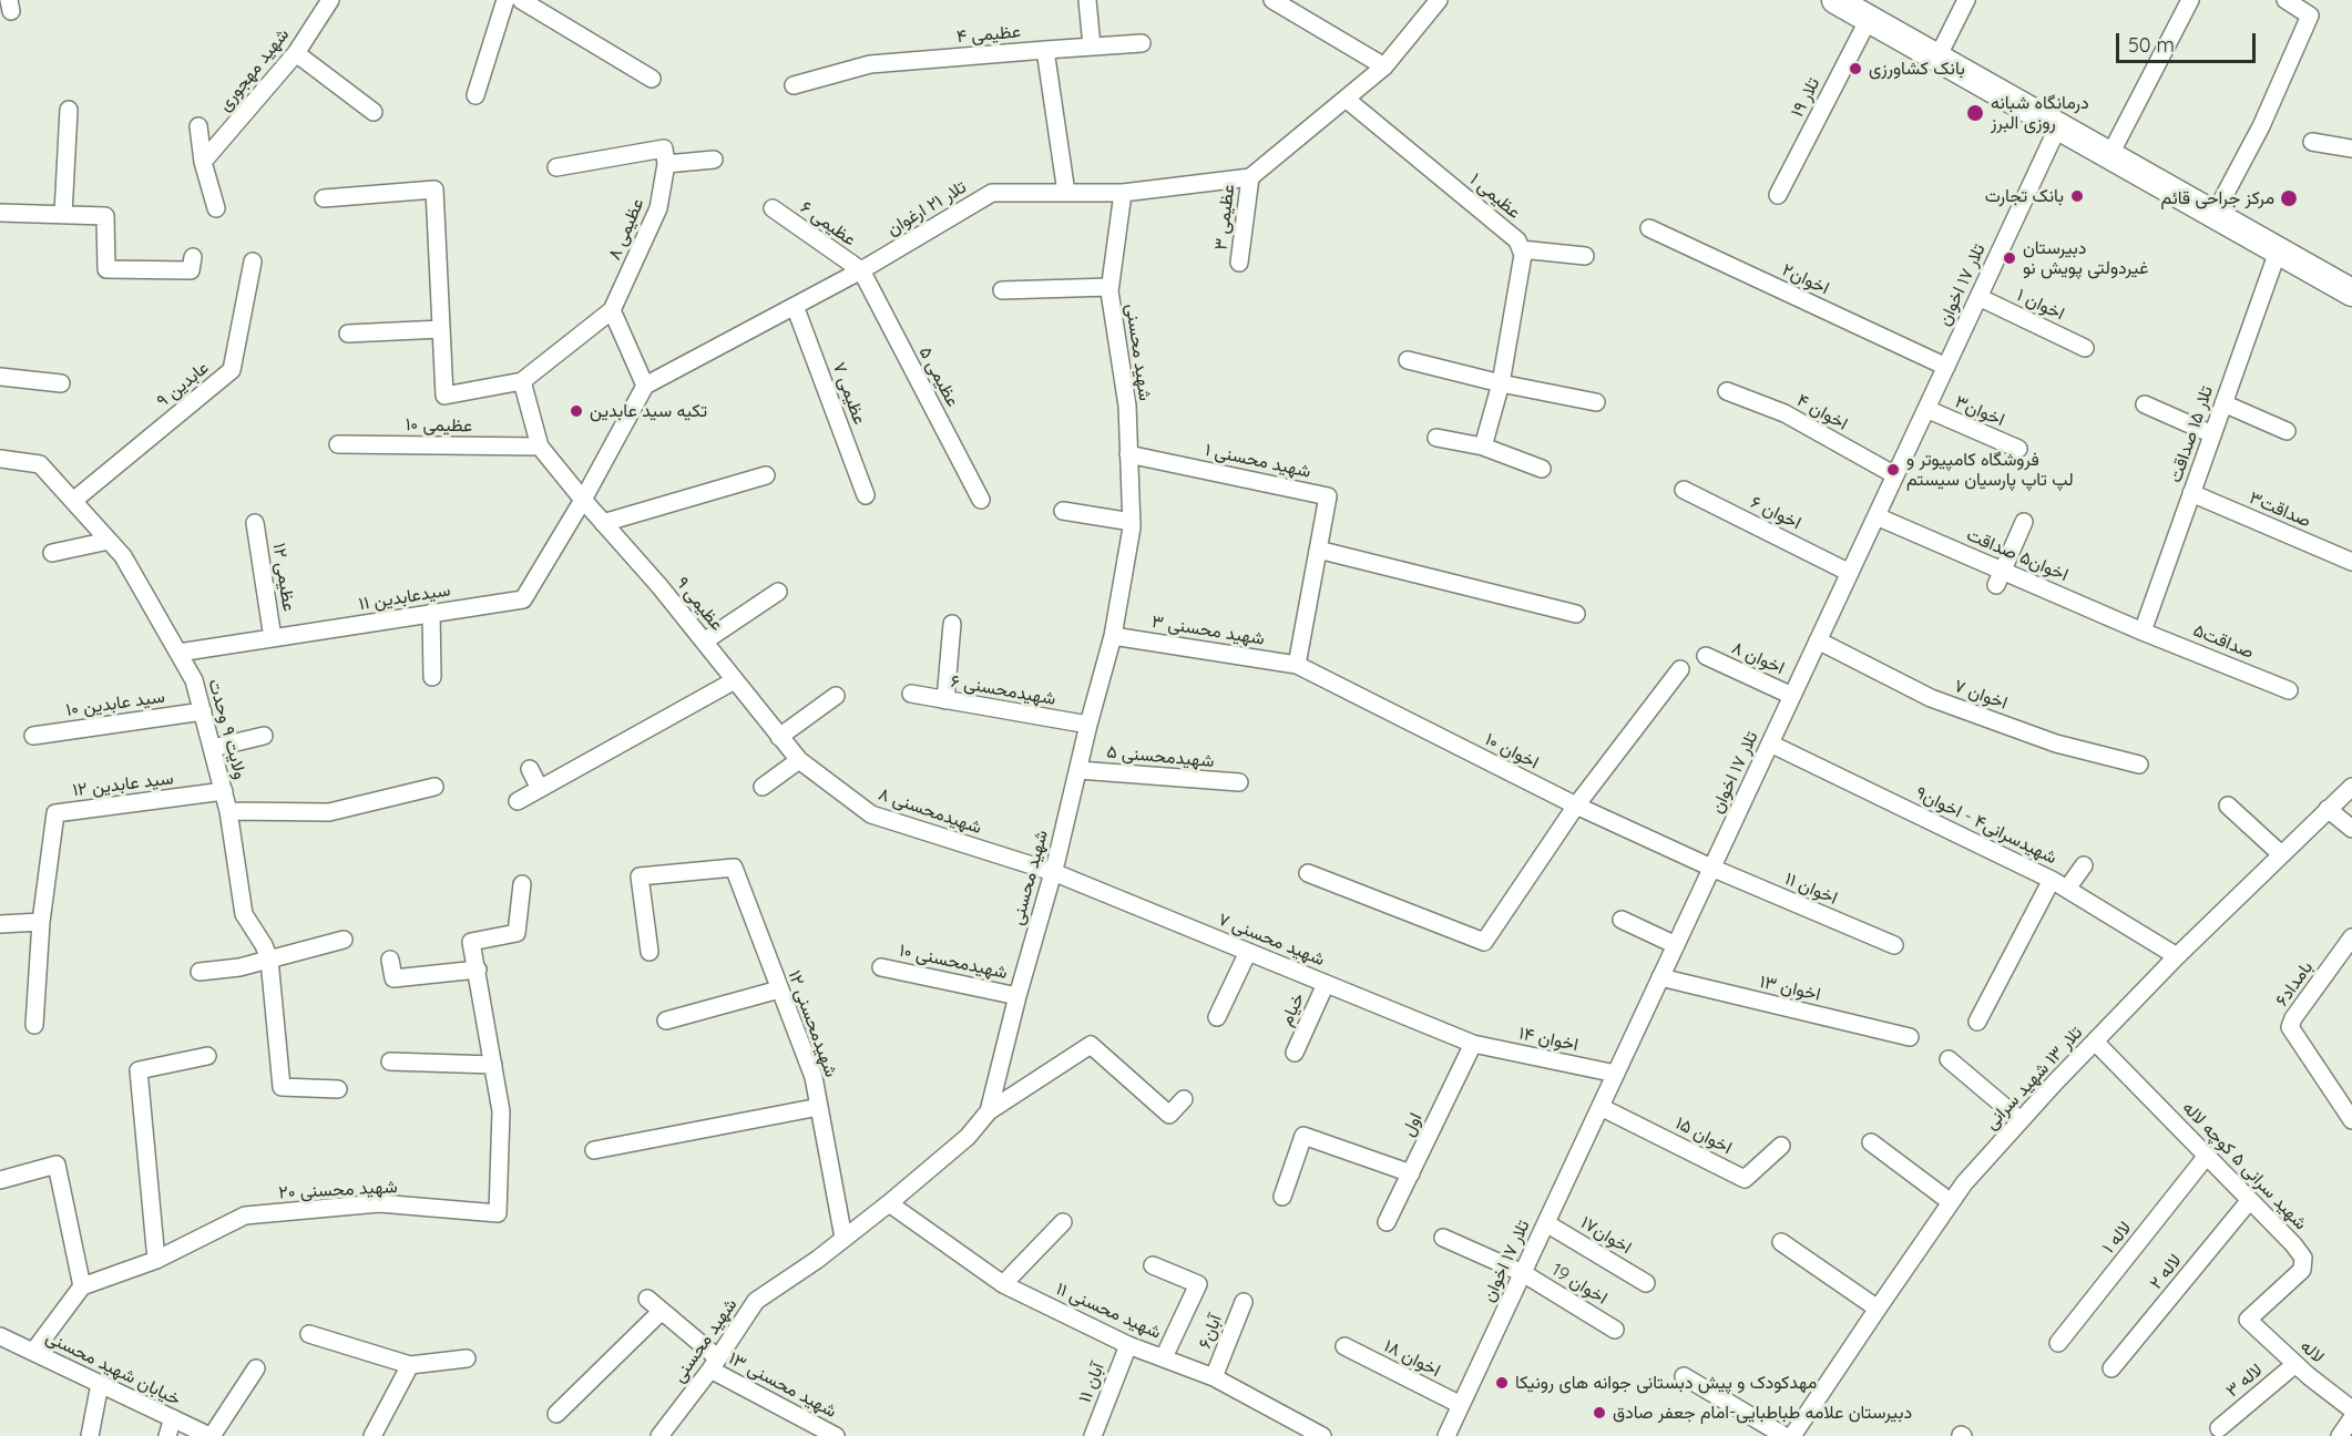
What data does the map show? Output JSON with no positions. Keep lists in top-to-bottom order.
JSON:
{
  "streets": {
    "street": [
      "عظیمی ۴",
      "شهید مهجوری",
      "تلار ۱۹",
      "عظیمی ۱",
      "تلار ۲۱ ارغوان",
      "عظیمی ۳",
      "عظیمی ۶",
      "عظیمی ۸",
      "اخوان۲",
      "تلار ۱۷ اخوان",
      "اخوان ۱",
      "شهید محسنی",
      "عظیمی ۵",
      "عابدین ۹",
      "عظیمی ۷",
      "اخوان۳",
      "اخوان ۴",
      "عظیمی ۱۰",
      "تلار ۱۵ صداقت",
      "شهید محسنی ۱",
      "صداقت۳",
      "اخوان ۶",
      "اخوان۵ صداقت",
      "عظیمی ۱۲",
      "سیدعابدین ۱۱",
      "عظیمی ۹",
      "شهید محسنی ۳",
      "صداقت۵",
      "اخوان ۸",
      "شهیدمحسنی ۶",
      "اخوان ۷",
      "سید عابدین ۱۰",
      "ولایت ۹ وحدت",
      "اخوان ۱۰",
      "شهیدمحسنی ۵",
      "سید عابدین ۱۲",
      "شهیدمحسنی ۸",
      "شهیدسرانی۴ - اخوان۹",
      "اخوان ۱۱",
      "شهید محسنی ۷",
      "شهیدمحسنی ۱۰",
      "بامداد۶",
      "اخوان ۱۳",
      "خیام",
      "شهیدمحسنی ۱۲",
      "اخوان ۱۴",
      "تلار ۱۳ شهید سرانی",
      "اول",
      "اخوان ۱۵",
      "شهید سرانی ۵ کوچه لاله",
      "شهید محسنی ۲۰",
      "اخوان۱۷",
      "لاله ۱",
      "لاله ۲",
      "اخوان 19",
      "شهید محسنی ۱۱",
      "آبان۶",
      "لاله",
      "اخوان ۱۸",
      "خیابان شهید محسنی",
      "لاله ۳",
      "آبان ۱۱",
      "شهید محسنی ۱۳"
    ]
  },
  "crossings": [
    ["عظیمی ۴", "تلار ۲۱ ارغوان"],
    ["تلار ۲۱ ارغوان", "عظیمی ۳"],
    ["تلار ۲۱ ارغوان", "عظیمی ۶"],
    ["تلار ۲۱ ارغوان", "شهید محسنی"],
    ["تلار ۲۱ ارغوان", "عظیمی ۵"],
    ["تلار ۲۱ ارغوان", "عظیمی ۷"],
    ["عظیمی ۶", "عظیمی ۵"],
    ["اخوان۲", "تلار ۱۷ اخوان"],
    ["تلار ۱۷ اخوان", "اخوان ۱"],
    ["تلار ۱۷ اخوان", "اخوان۳"],
    ["تلار ۱۷ اخوان", "اخوان ۴"],
    ["تلار ۱۷ اخوان", "اخوان ۶"],
    ["تلار ۱۷ اخوان", "اخوان۵ صداقت"],
    ["تلار ۱۷ اخوان", "اخوان ۸"],
    ["تلار ۱۷ اخوان", "اخوان ۷"],
    ["تلار ۱۷ اخوان", "اخوان ۱۰"],
    ["تلار ۱۷ اخوان", "شهیدسرانی۴ - اخوان۹"],
    ["تلار ۱۷ اخوان", "اخوان ۱۱"],
    ["تلار ۱۷ اخوان", "اخوان ۱۳"],
    ["تلار ۱۷ اخوان", "اخوان ۱۴"],
    ["تلار ۱۷ اخوان", "اخوان ۱۵"],
    ["تلار ۱۷ اخوان", "اخوان۱۷"],
    ["تلار ۱۷ اخوان", "اخوان 19"],
    ["تلار ۱۷ اخوان", "اخوان ۱۸"],
    ["شهید محسنی", "شهید محسنی ۱"],
    ["شهید محسنی", "شهید محسنی ۳"],
    ["شهید محسنی", "شهیدمحسنی ۶"],
    ["شهید محسنی", "شهیدمحسنی ۵"],
    ["شهید محسنی", "شهیدمحسنی ۸"],
    ["شهید محسنی", "شهید محسنی ۷"],
    ["شهید محسنی", "شهیدمحسنی ۱۰"],
    ["شهید محسنی", "شهیدمحسنی ۱۲"],
    ["شهید محسنی", "شهید محسنی ۱۱"],
    ["شهید محسنی", "شهید محسنی ۱۳"],
    ["عابدین ۹", "ولایت ۹ وحدت"],
    ["تلار ۱۵ صداقت", "صداقت۳"],
    ["تلار ۱۵ صداقت", "اخوان۵ صداقت"],
    ["تلار ۱۵ صداقت", "صداقت۵"],
    ["شهید محسنی ۱", "شهید محسنی ۳"],
    ["شهید محسنی ۱", "اخوان ۱۰"],
    ["اخوان۵ صداقت", "صداقت۵"],
    ["عظیمی ۱۲", "سیدعابدین ۱۱"],
    ["سیدعابدین ۱۱", "عظیمی ۹"],
    ["سیدعابدین ۱۱", "ولایت ۹ وحدت"],
    ["عظیمی ۹", "شهیدمحسنی ۸"],
    ["شهید محسنی ۳", "اخوان ۱۰"],
    ["سید عابدین ۱۰", "ولایت ۹ وحدت"],
    ["ولایت ۹ وحدت", "سید عابدین ۱۲"],
    ["اخوان ۱۰", "اخوان ۱۱"],
    ["شهیدمحسنی ۸", "شهید محسنی ۷"],
    ["شهیدسرانی۴ - اخوان۹", "تلار ۱۳ شهید سرانی"],
    ["شهید محسنی ۷", "خیام"],
    ["شهید محسنی ۷", "اخوان ۱۴"],
    ["شهید محسنی ۷", "اول"],
    ["اخوان ۱۴", "اول"],
    ["تلار ۱۳ شهید سرانی", "شهید سرانی ۵ کوچه لاله"],
    ["شهید سرانی ۵ کوچه لاله", "لاله ۱"],
    ["شهید سرانی ۵ کوچه لاله", "لاله ۲"],
    ["شهید سرانی ۵ کوچه لاله", "لاله"],
    ["شهید محسنی ۱۱", "آبان۶"],
    ["شهید محسنی ۱۱", "آبان ۱۱"],
    ["لاله", "لاله ۳"]
  ],
  "places": [
    "بانک کشاورزی",
    "درمانگاه شبانه روزی البرز",
    "بانک تجارت",
    "مرکز جراحی قائم",
    "دبیرستان غیردولتی پویش نو",
    "تکیه سید عابدین",
    "فروشگاه کامپیوتر و لپ تاپ پارسیان سیستم",
    "مهدکودک و پیش دبستانی جوانه های رونیکا",
    "دبیرستان علامه طباطبایی-امام جعفر صادق"
  ],
  "scale_bar": "50 m"
}
